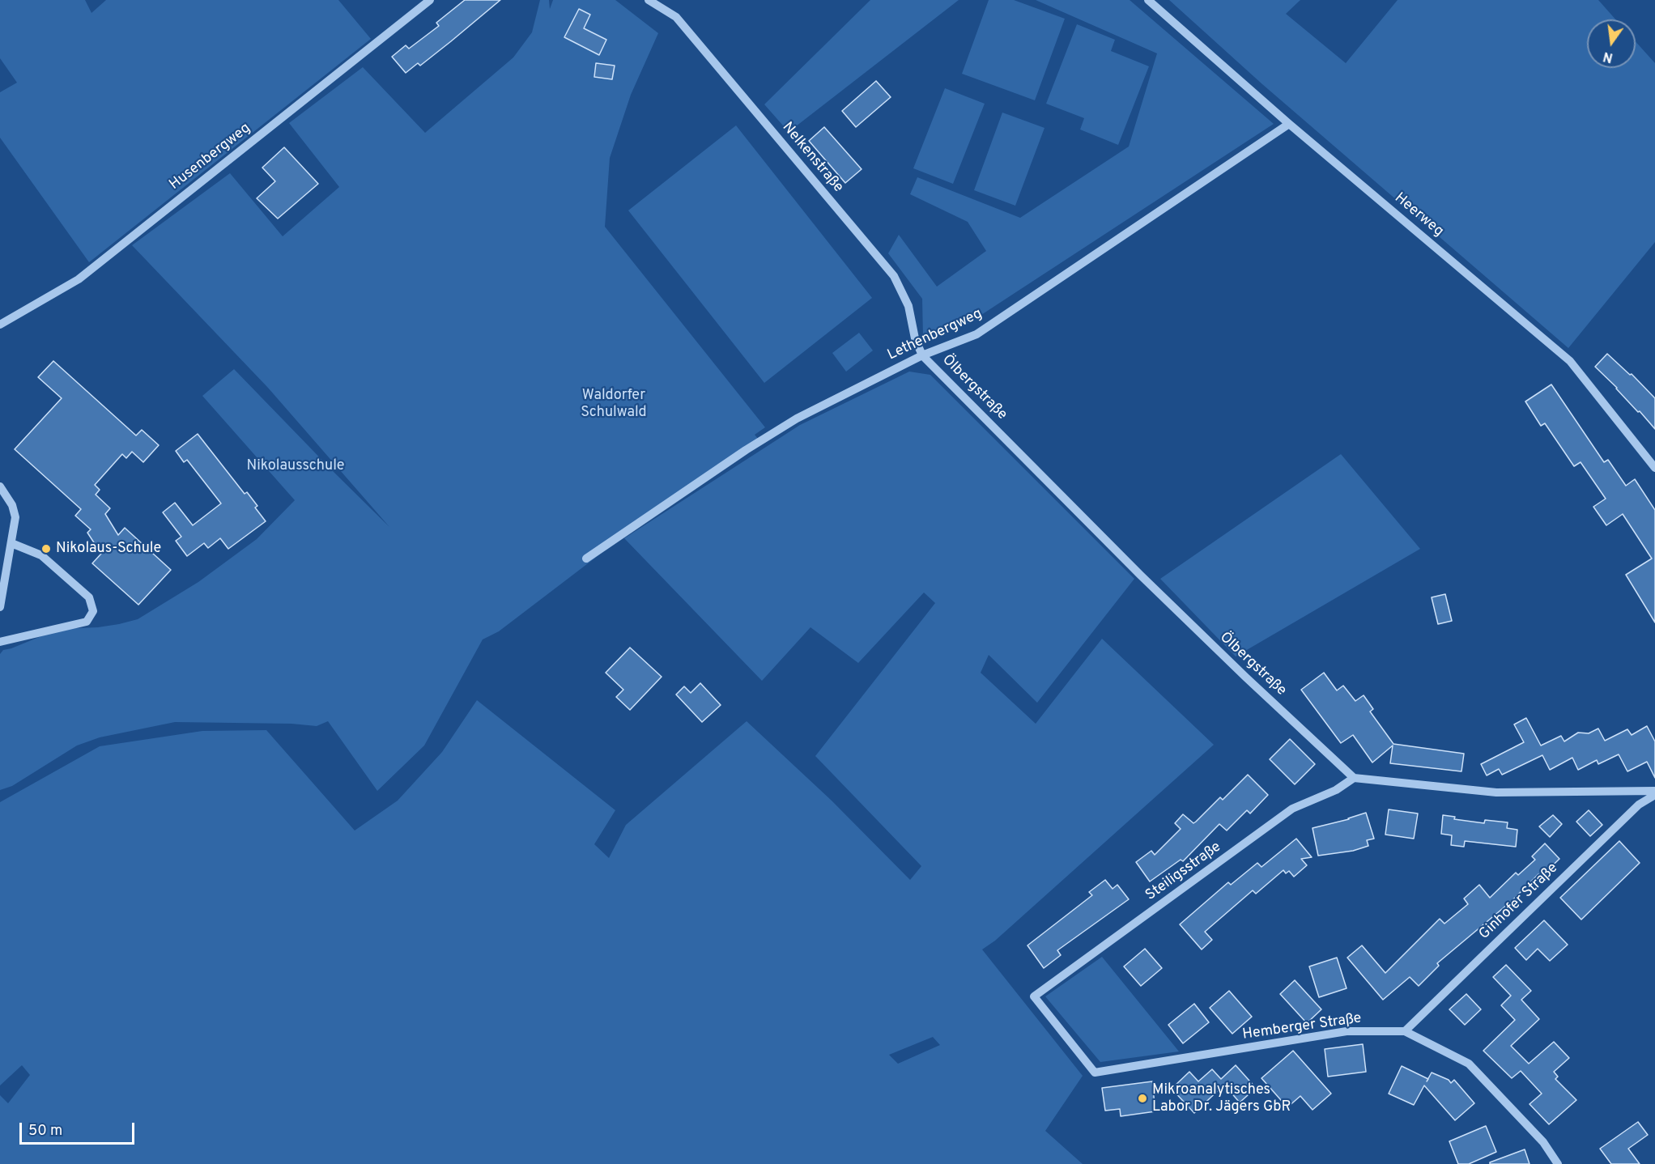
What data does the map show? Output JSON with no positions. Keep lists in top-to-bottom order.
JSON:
{
  "streets": {
    "street": [
      "Husenbergweg",
      "Nelkenstraße",
      "Heerweg",
      "Lethenbergweg",
      "Ölbergstraße",
      "Steiligsstraße",
      "Ginhofer Straße",
      "Hemberger Straße"
    ]
  },
  "crossings": [
    ["Nelkenstraße", "Lethenbergweg"],
    ["Nelkenstraße", "Ölbergstraße"],
    ["Heerweg", "Lethenbergweg"],
    ["Lethenbergweg", "Ölbergstraße"],
    ["Ölbergstraße", "Steiligsstraße"],
    ["Steiligsstraße", "Hemberger Straße"],
    ["Ginhofer Straße", "Hemberger Straße"]
  ],
  "parks": ["Waldorfer Schulwald", "Nikolausschule"],
  "places": ["Nikolaus-Schule", "Mikroanalytisches Labor Dr. Jägers GbR"],
  "scale_bar": "50 m",
  "north": "bottom"
}
